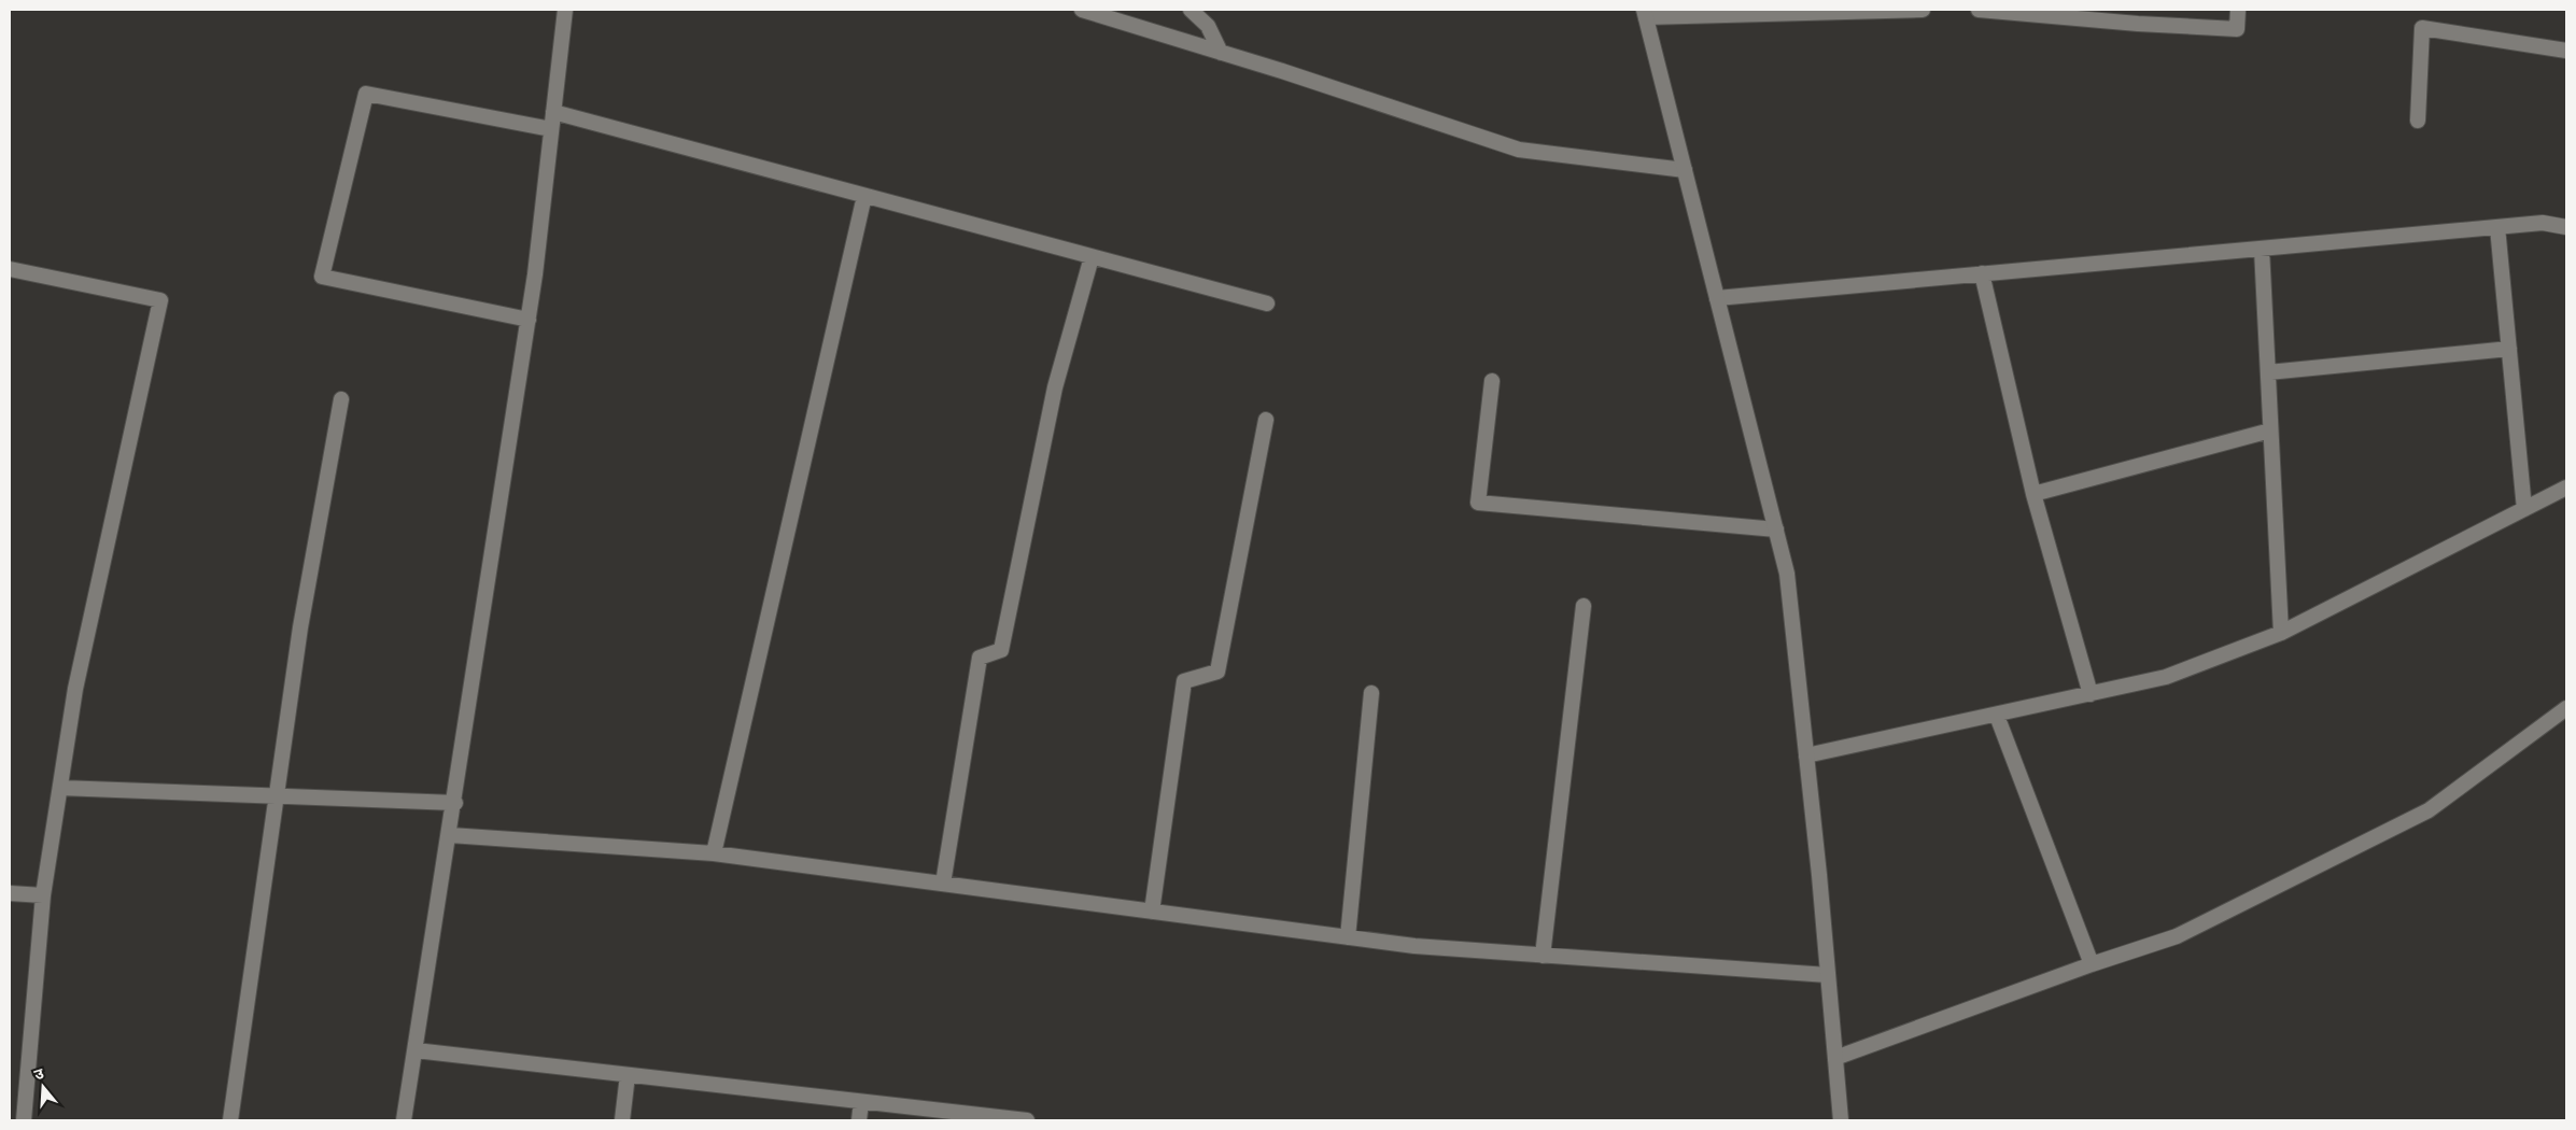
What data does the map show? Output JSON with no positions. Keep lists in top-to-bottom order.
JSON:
{
  "north": "top"
}
